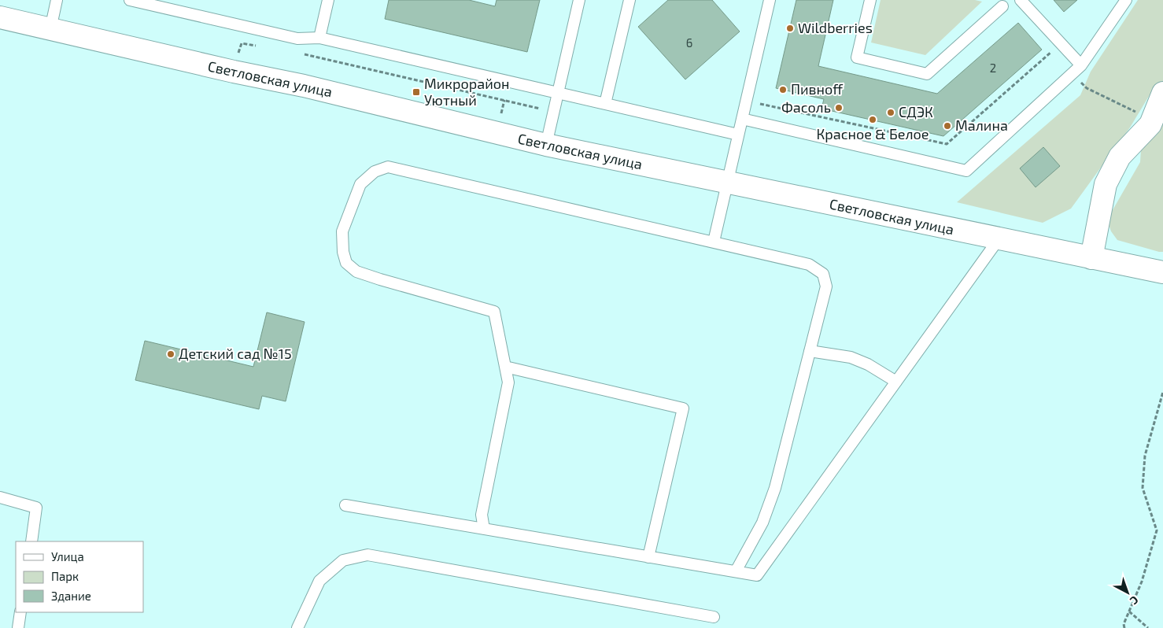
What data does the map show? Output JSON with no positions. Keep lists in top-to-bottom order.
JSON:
{
  "streets": {
    "street": ["Светловская улица"]
  },
  "places": {
    "other": [
      "Wildberries",
      "Пивноff",
      "Фасоль",
      "СДЭК",
      "Красное & Белое",
      "Малина",
      "Детский сад №15"
    ],
    "transit": ["Микрорайон Уютный"]
  },
  "house_numbers": ["6", "2"],
  "legend": ["Улица", "Парк", "Здание"],
  "north": "bottom right"
}
